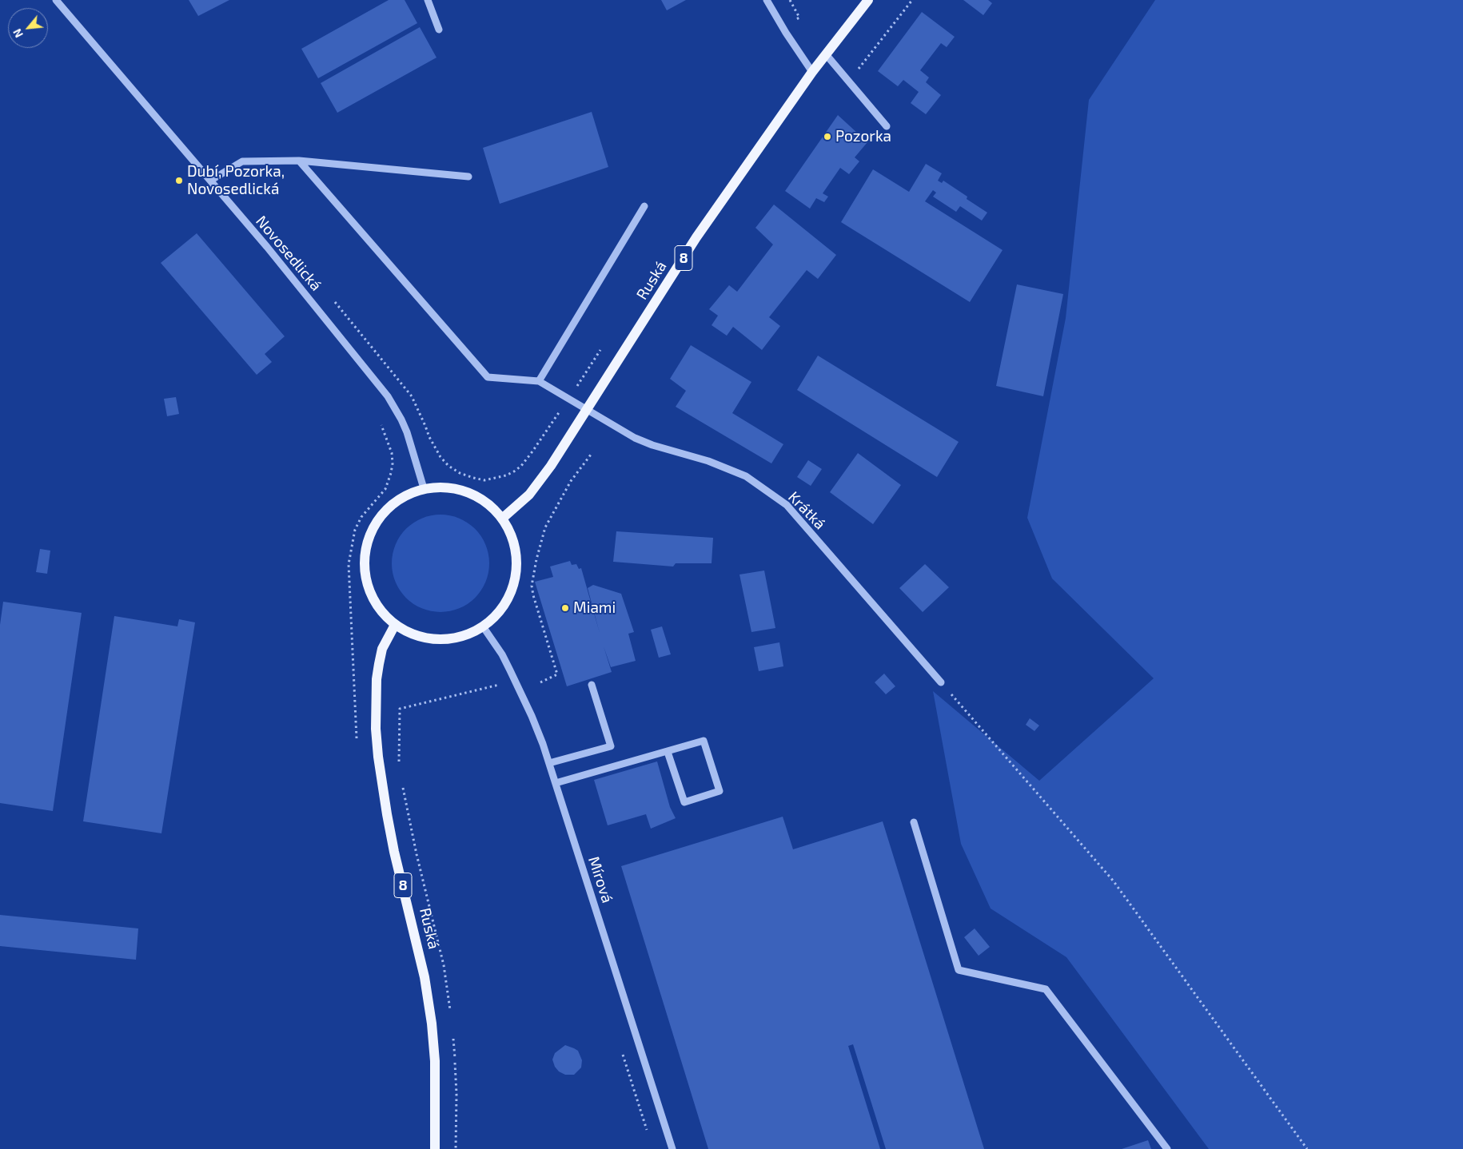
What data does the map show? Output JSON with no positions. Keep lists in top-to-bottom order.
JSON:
{
  "streets": {
    "main road": ["8", "Ruská"],
    "street": ["Novosedlická", "Krátká", "Mírová"]
  },
  "crossings": [
    ["Ruská", "Krátká"]
  ],
  "places": ["Pozorka", "Dubí, Pozorka, Novosedlická", "Miami"],
  "north": "bottom left"
}
